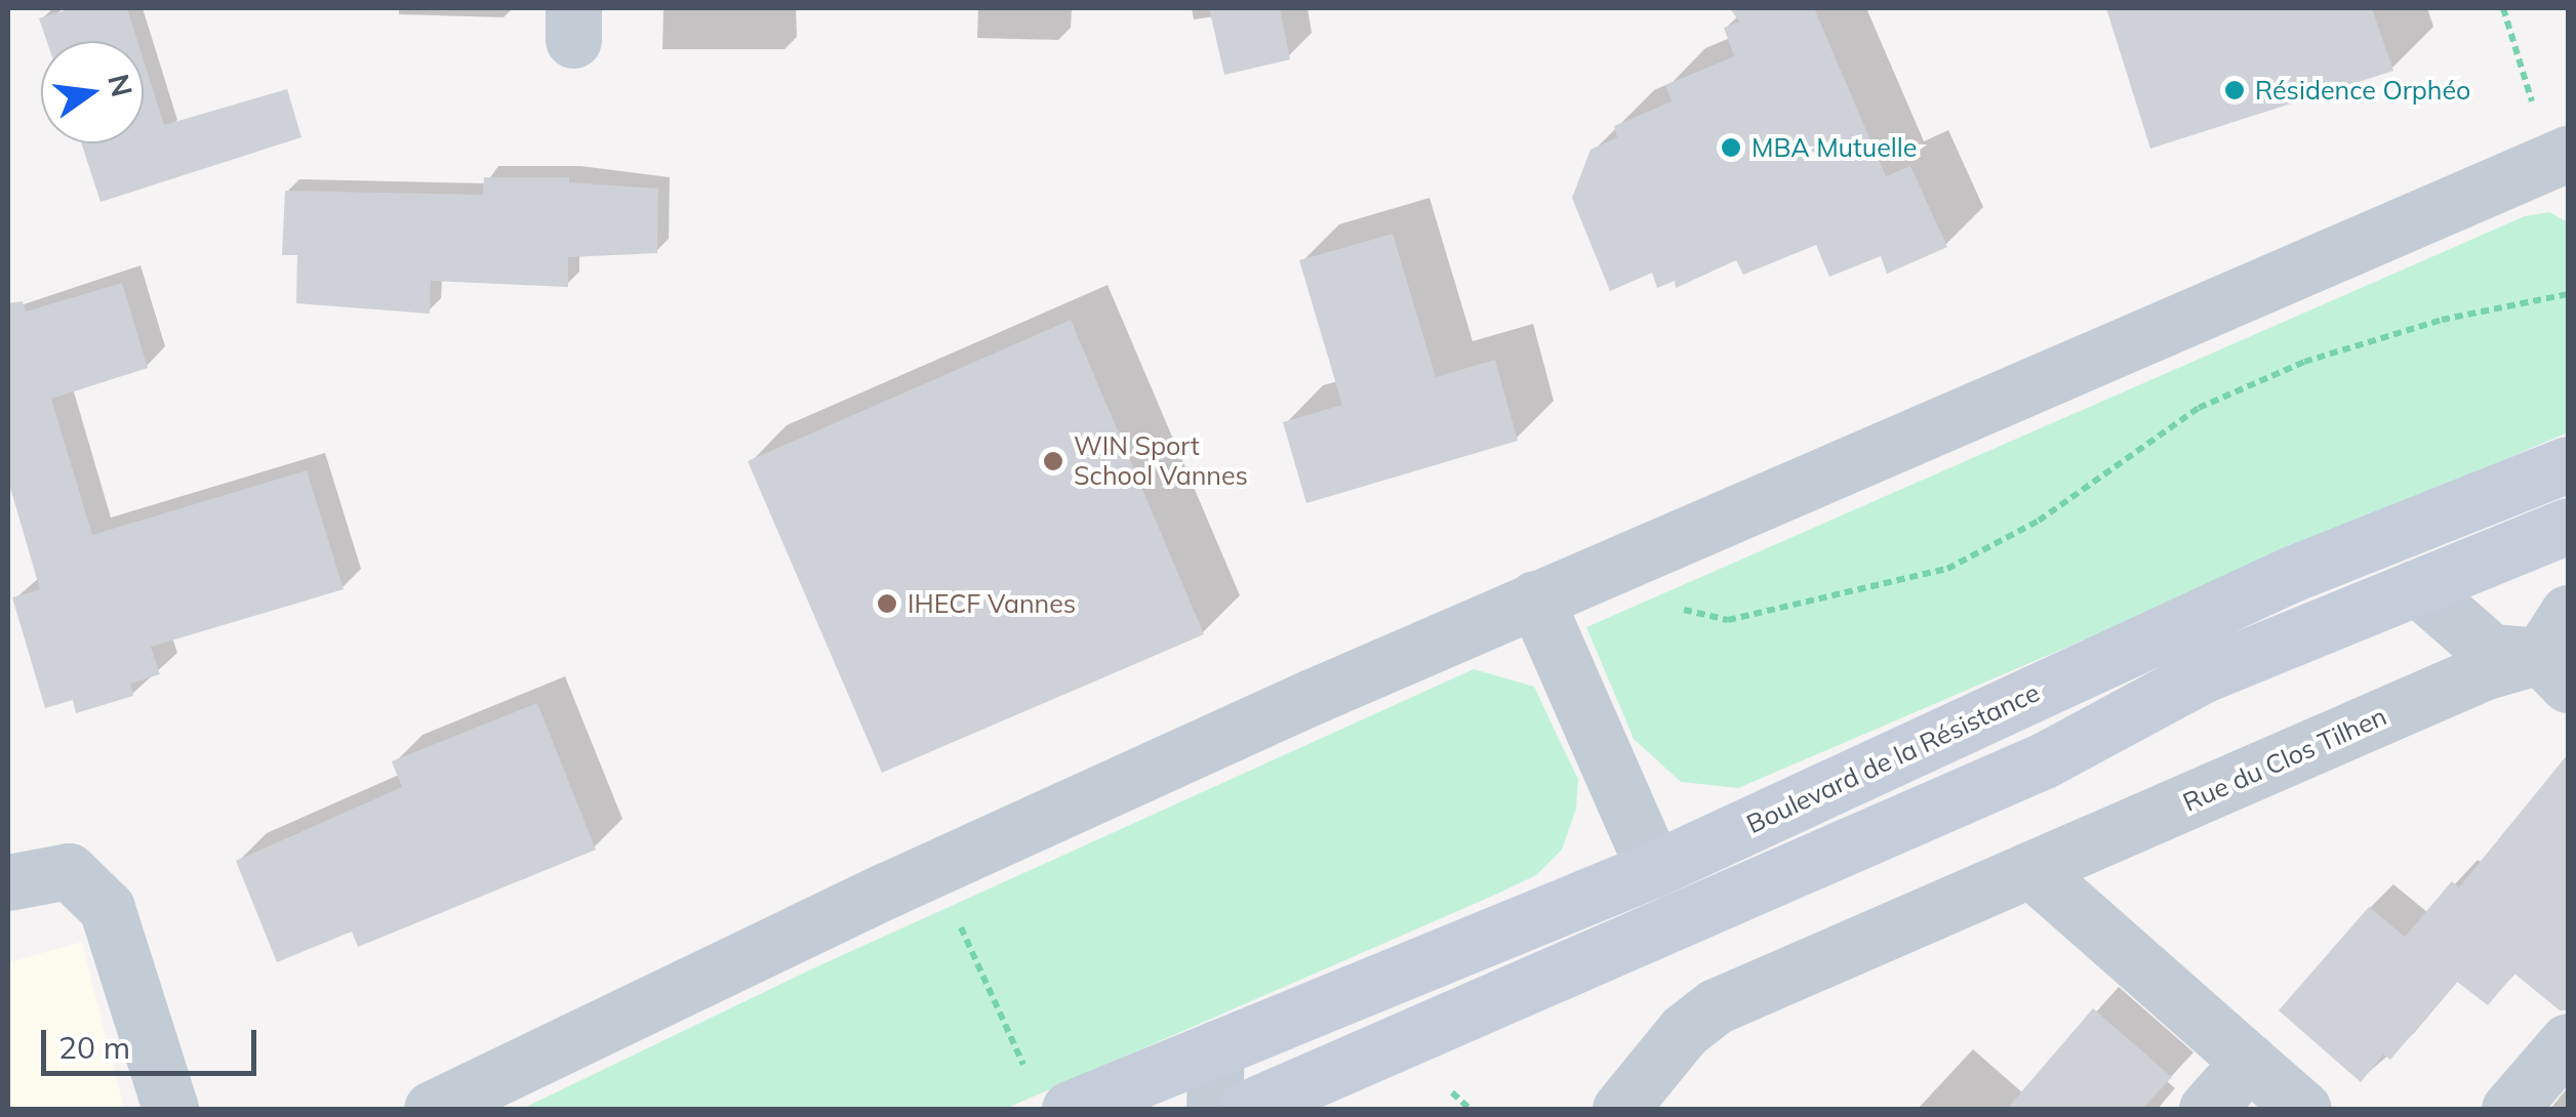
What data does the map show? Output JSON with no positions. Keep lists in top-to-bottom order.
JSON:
{
  "streets": {
    "main road": ["Boulevard de la Résistance"],
    "street": ["Rue du Clos Tilhen"]
  },
  "places": [
    "Résidence Orphéo",
    "MBA Mutuelle",
    "WIN Sport School Vannes",
    "IHECF Vannes"
  ],
  "scale_bar": "20 m",
  "north": "right"
}
